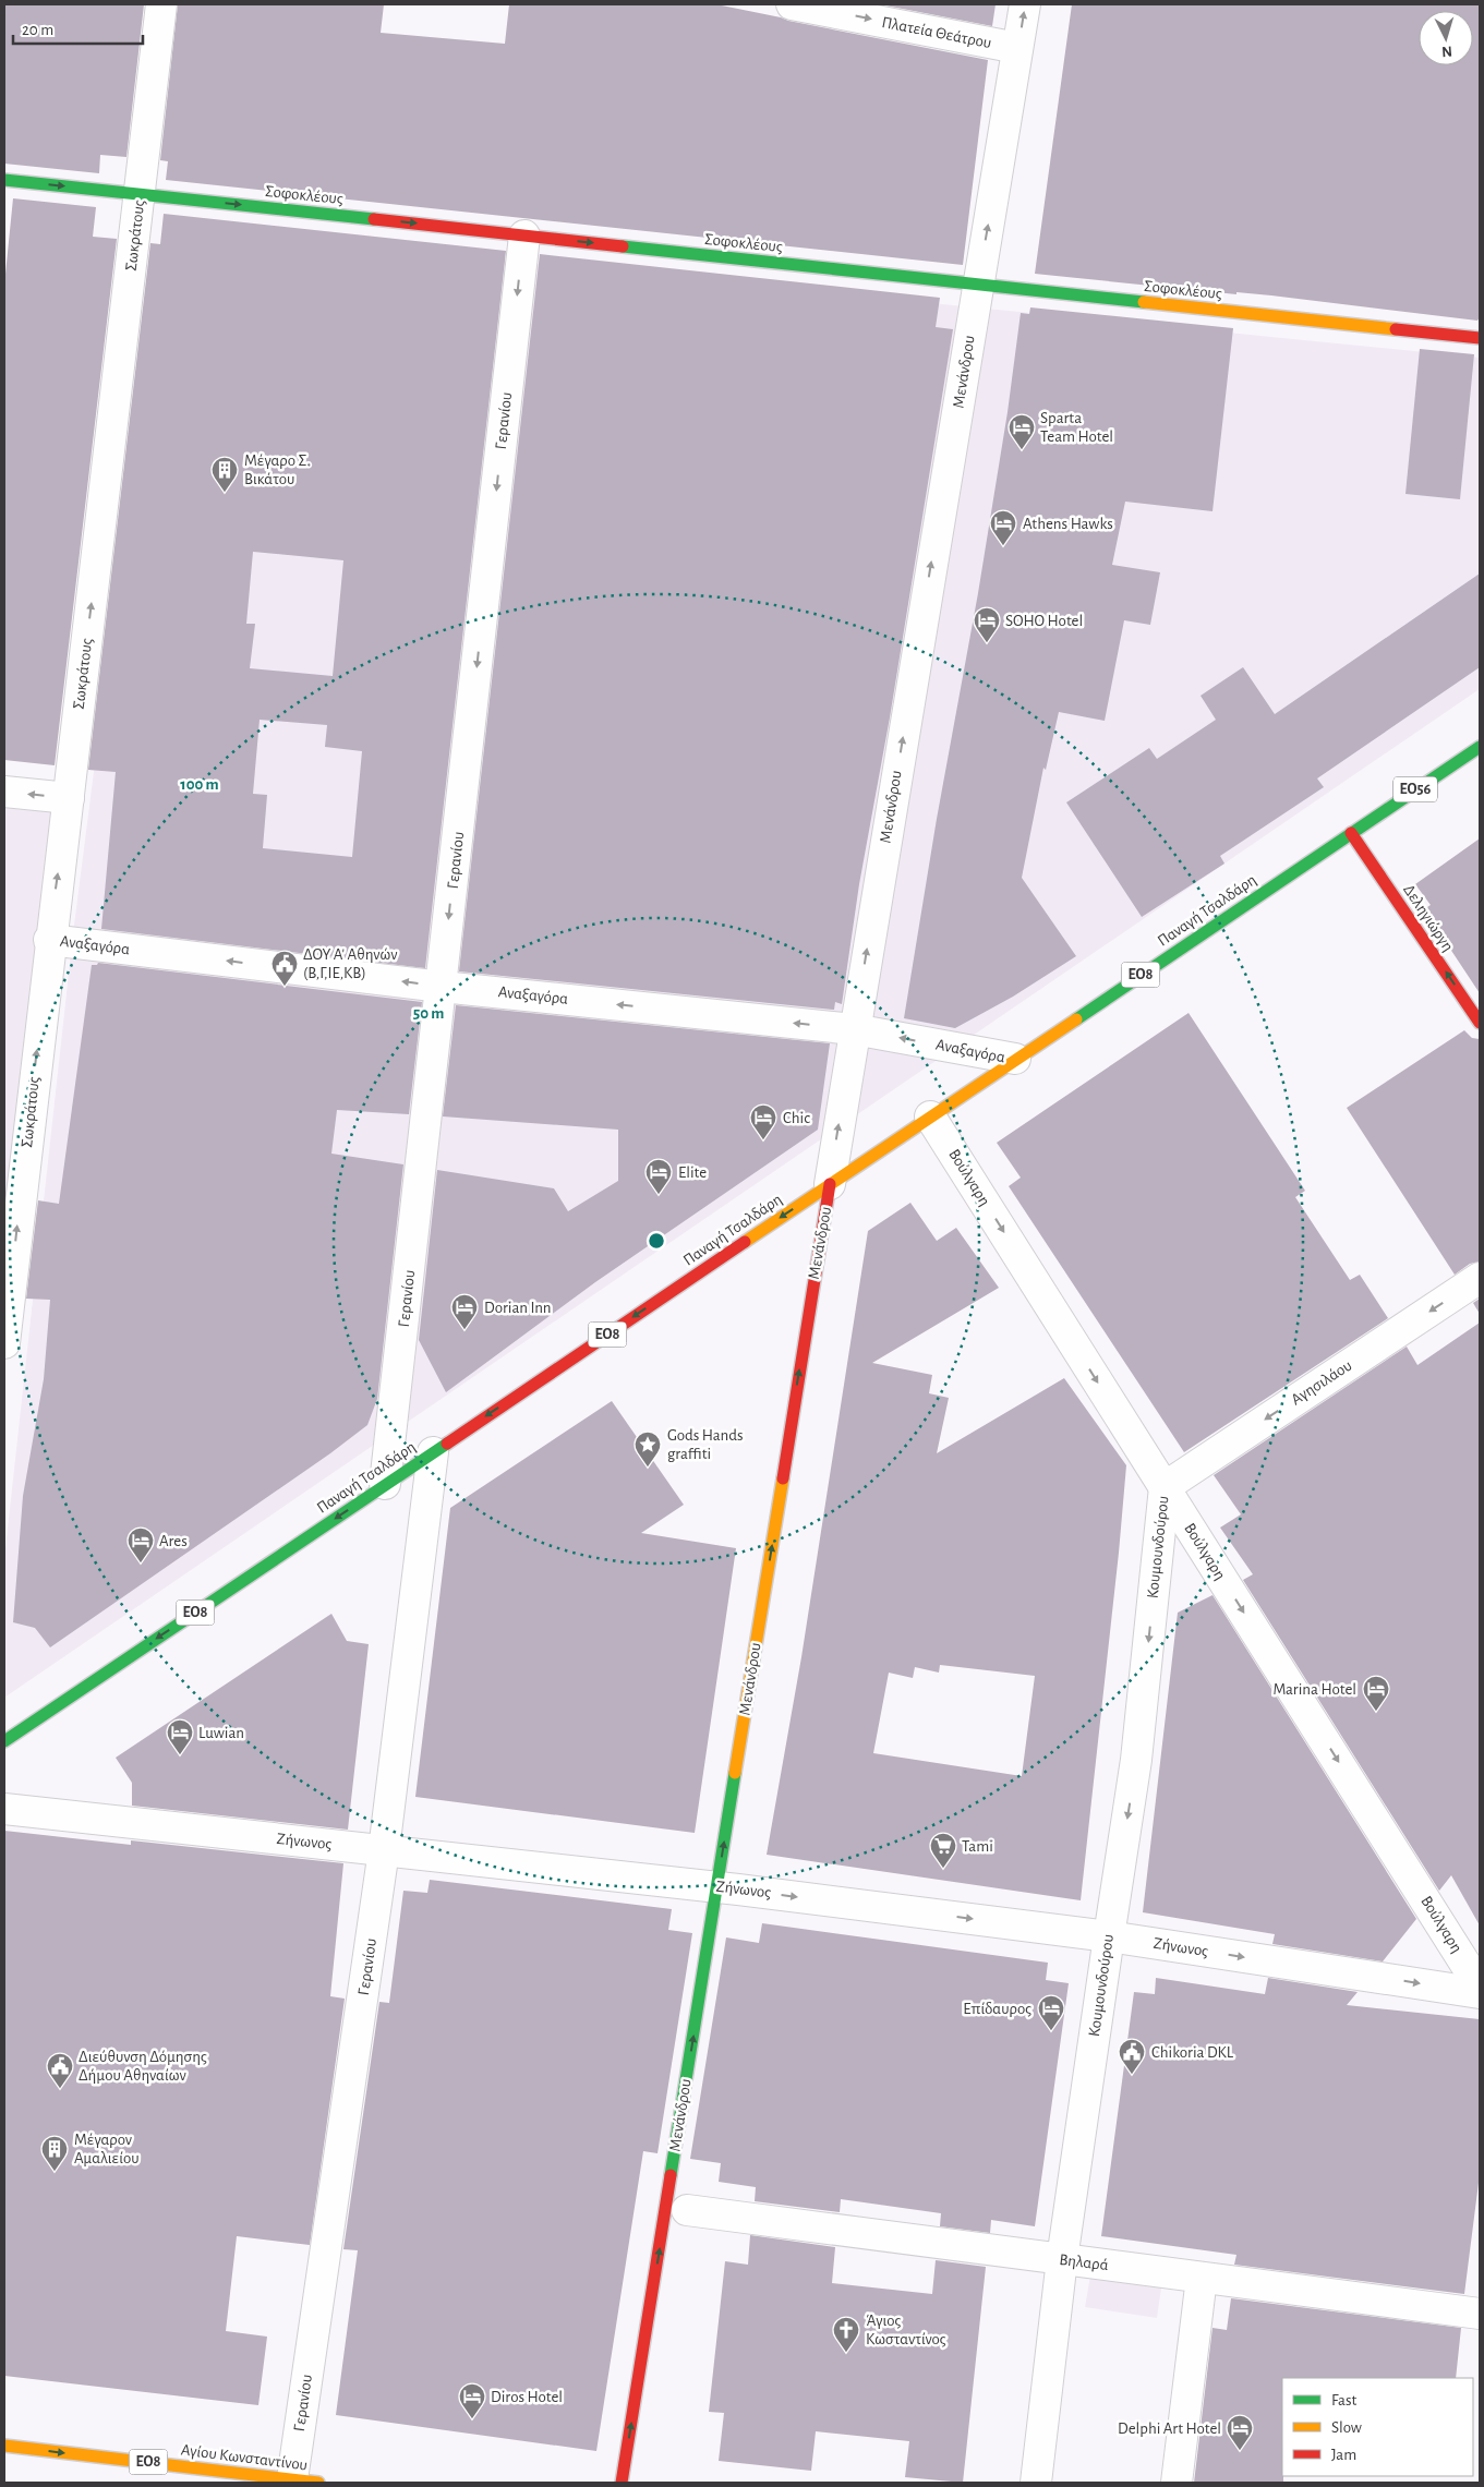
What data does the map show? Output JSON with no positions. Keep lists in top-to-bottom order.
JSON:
{
  "streets": {
    "street": [
      "Πλατεία Θεάτρου",
      "Σοφοκλέους",
      "Σωκράτους",
      "Μενάνδρου",
      "Γερανίου",
      "ΕΟ56",
      "Παναγή Τσαλδάρη",
      "Δεληγιώργη",
      "Αναξαγόρα",
      "ΕΟ8",
      "Βούλγαρη",
      "Αγησιλάου",
      "Κουμουνδούρου",
      "Ζήνωνος",
      "Βηλαρά",
      "Αγίου Κωνσταντίνου"
    ]
  },
  "crossings": [
    ["Πλατεία Θεάτρου", "Μενάνδρου"],
    ["Σοφοκλέους", "Σωκράτους"],
    ["Σοφοκλέους", "Μενάνδρου"],
    ["Σοφοκλέους", "Γερανίου"],
    ["Σωκράτους", "Αναξαγόρα"],
    ["Μενάνδρου", "Παναγή Τσαλδάρη"],
    ["Μενάνδρου", "Αναξαγόρα"],
    ["Μενάνδρου", "Ζήνωνος"],
    ["Γερανίου", "Παναγή Τσαλδάρη"],
    ["Γερανίου", "Αναξαγόρα"],
    ["Γερανίου", "Ζήνωνος"],
    ["Γερανίου", "Αγίου Κωνσταντίνου"],
    ["Παναγή Τσαλδάρη", "Δεληγιώργη"],
    ["Παναγή Τσαλδάρη", "Αναξαγόρα"],
    ["Παναγή Τσαλδάρη", "Βούλγαρη"],
    ["Βούλγαρη", "Αγησιλάου"],
    ["Βούλγαρη", "Κουμουνδούρου"],
    ["Αγησιλάου", "Κουμουνδούρου"],
    ["Κουμουνδούρου", "Ζήνωνος"],
    ["Κουμουνδούρου", "Βηλαρά"]
  ],
  "one_way": [
    "Πλατεία Θεάτρου",
    "Σοφοκλέους",
    "Σωκράτους",
    "Μενάνδρου",
    "Παναγή Τσαλδάρη",
    "Δεληγιώργη",
    "Αναξαγόρα",
    "Βούλγαρη",
    "Αγησιλάου",
    "Κουμουνδούρου",
    "Ζήνωνος",
    "Αγίου Κωνσταντίνου"
  ],
  "places": {
    "hotel": [
      "Sparta Team Hotel",
      "Athens Hawks",
      "SOHO Hotel",
      "Chic",
      "Elite",
      "Dorian Inn",
      "Ares",
      "Marina Hotel",
      "Luwian",
      "Επίδαυρος",
      "Diros Hotel",
      "Delphi Art Hotel"
    ],
    "building": ["Μέγαρο Σ. Βικάτου", "Μέγαρον Αμαλιείου"],
    "public building": ["ΔΟΥ Α' Αθηνών (Β,Γ,ΙΕ,ΚΒ)", "Chikoria DKL", "Διεύθυνση Δόμησης Δήμου Αθηναίων"],
    "place": ["Gods Hands graffiti"],
    "supermarket": ["Tami"],
    "church": ["Άγιος Κωσταντίνος"]
  },
  "legend": ["Fast", "Slow", "Jam"],
  "scale_bar": "20 m",
  "north": "bottom",
  "rings": ["100 m", "50 m"]
}
